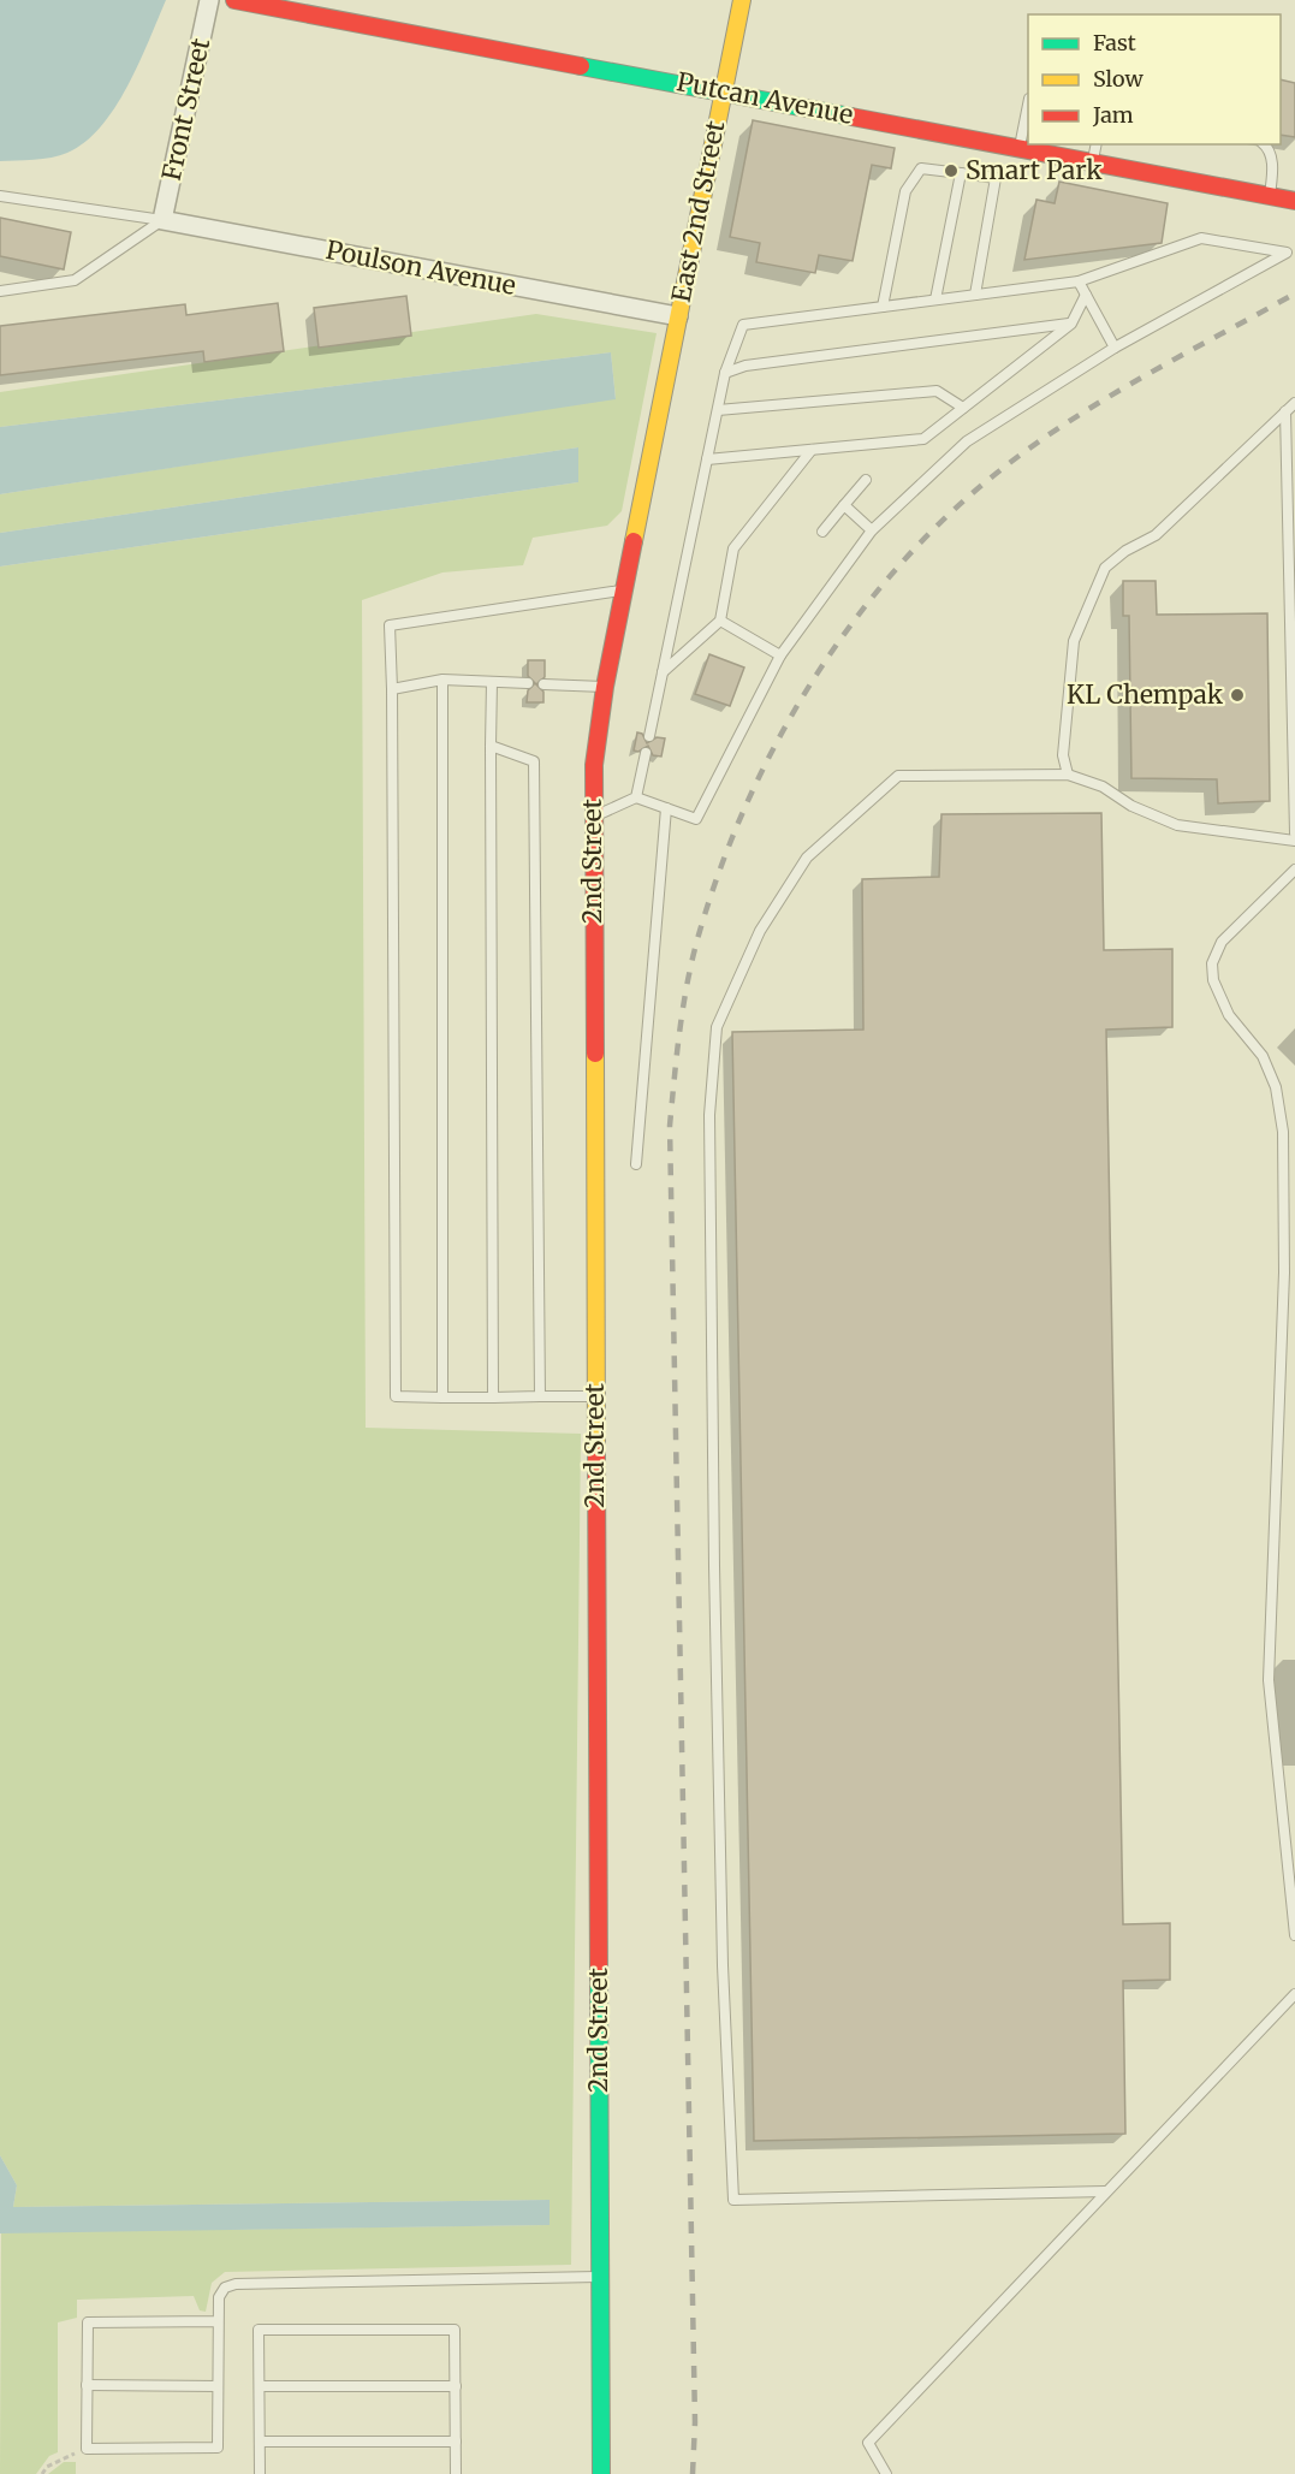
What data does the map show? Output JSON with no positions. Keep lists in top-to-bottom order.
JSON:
{
  "streets": {
    "street": [
      "Putcan Avenue",
      "Front Street",
      "East 2nd Street",
      "Poulson Avenue",
      "2nd Street"
    ]
  },
  "crossings": [
    ["Putcan Avenue", "East 2nd Street"],
    ["Front Street", "Poulson Avenue"],
    ["East 2nd Street", "Poulson Avenue"],
    ["East 2nd Street", "2nd Street"]
  ],
  "places": ["Smart Park", "KL Chempak"],
  "legend": ["Fast", "Slow", "Jam"]
}
